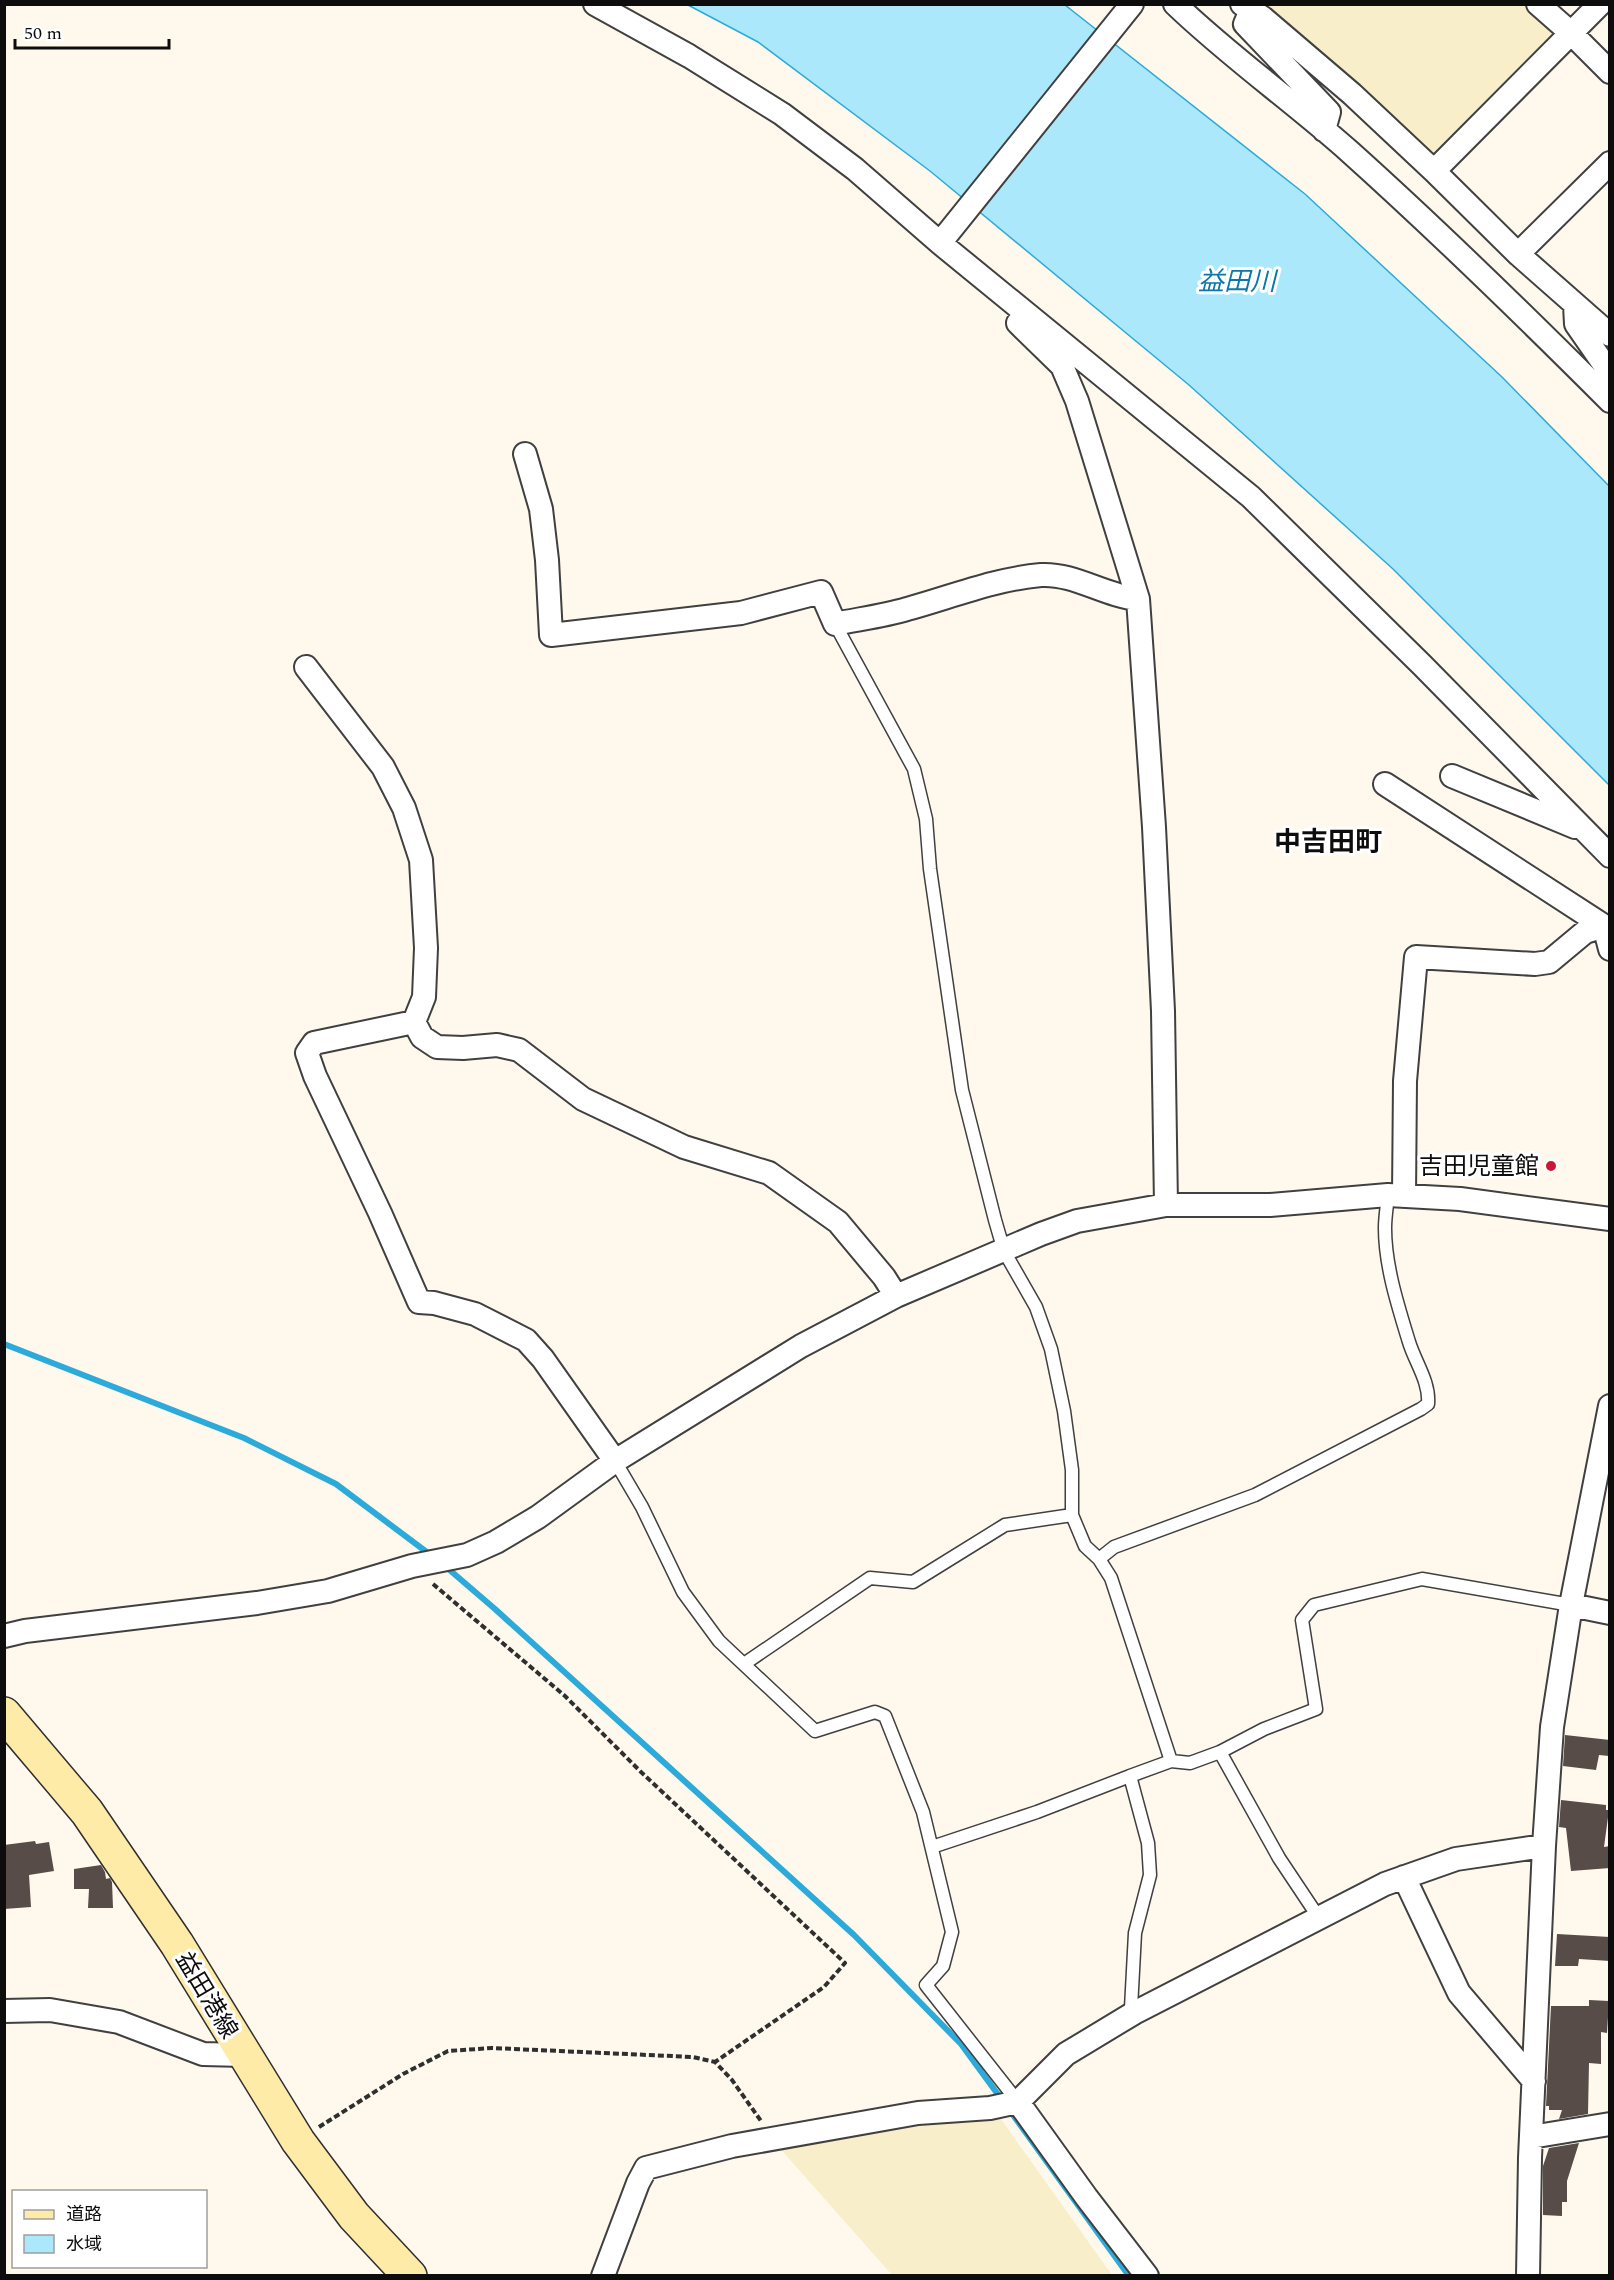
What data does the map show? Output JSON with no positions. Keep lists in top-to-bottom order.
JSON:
{
  "streets": {
    "main road": ["益田港線"]
  },
  "districts": ["中吉田町"],
  "water": ["益田川"],
  "places": ["吉田児童館"],
  "legend": ["道路", "水域"],
  "scale_bar": "50 m"
}
